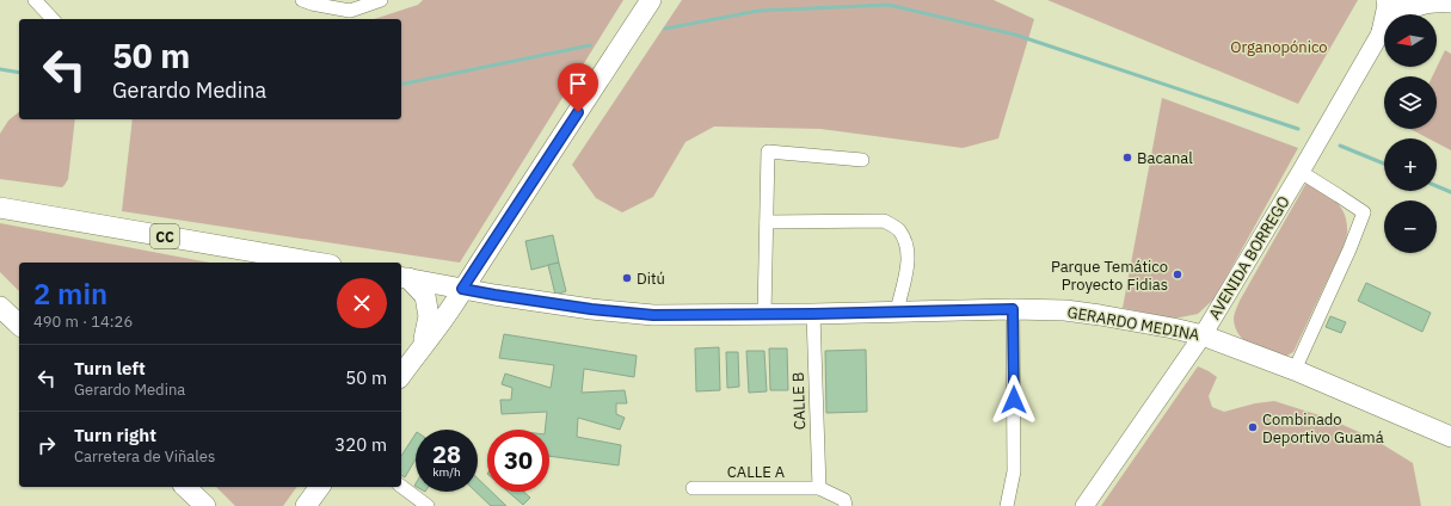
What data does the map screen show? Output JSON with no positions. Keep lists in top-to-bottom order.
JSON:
{
  "streets": {
    "main road": ["CC", "AVENIDA BORREGO", "GERARDO MEDINA"],
    "street": ["CALLE B", "CALLE A"]
  },
  "crossings": [
    ["AVENIDA BORREGO", "GERARDO MEDINA"],
    ["GERARDO MEDINA", "CALLE B"],
    ["CALLE B", "CALLE A"]
  ],
  "parks": ["Organopónico"],
  "places": [
    "Bacanal",
    "Parque Temático Proyecto Fidias",
    "Ditú",
    "Combinado Deportivo Guamá"
  ],
  "north": "left",
  "page": {
    "map_buttons": ["+", "−"],
    "turn": ["50 m", "Gerardo Medina"],
    "heading": ["2 min", "490 m · 14:26"],
    "list": [
      {
        "name": "Turn left",
        "note": "Gerardo Medina",
        "value": "50 m"
      },
      {
        "name": "Turn right",
        "note": "Carretera de Viñales",
        "value": "320 m"
      }
    ],
    "speed": "28 km/h",
    "limit": "30"
  }
}
